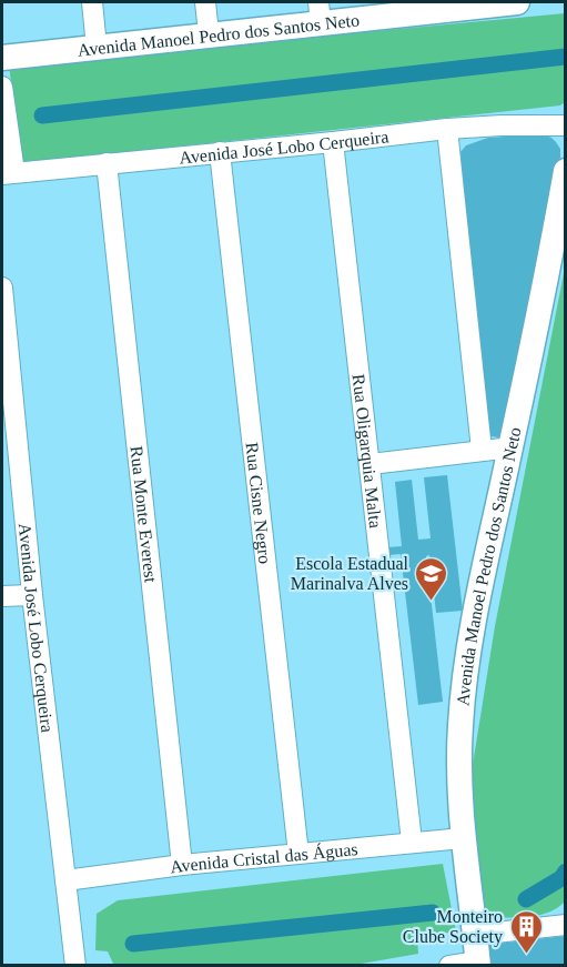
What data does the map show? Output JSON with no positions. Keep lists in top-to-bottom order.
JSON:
{
  "streets": {
    "street": [
      "Avenida Manoel Pedro dos Santos Neto",
      "Avenida José Lobo Cerqueira",
      "Rua Oligarquia Malta",
      "Rua Cisne Negro",
      "Rua Monte Everest",
      "Avenida Cristal das Águas"
    ]
  },
  "crossings": [
    ["Avenida Manoel Pedro dos Santos Neto", "Avenida Cristal das Águas"],
    ["Avenida José Lobo Cerqueira", "Rua Oligarquia Malta"],
    ["Avenida José Lobo Cerqueira", "Rua Cisne Negro"],
    ["Avenida José Lobo Cerqueira", "Rua Monte Everest"],
    ["Avenida José Lobo Cerqueira", "Avenida Cristal das Águas"],
    ["Rua Oligarquia Malta", "Avenida Cristal das Águas"],
    ["Rua Cisne Negro", "Avenida Cristal das Águas"],
    ["Rua Monte Everest", "Avenida Cristal das Águas"]
  ],
  "places": {
    "school or university": ["Escola Estadual Marinalva Alves"],
    "building": ["Monteiro Clube Society"]
  }
}
